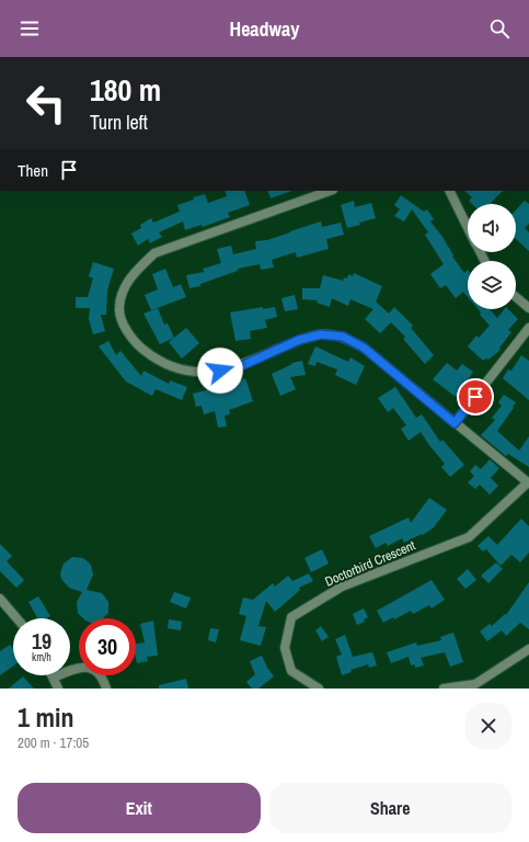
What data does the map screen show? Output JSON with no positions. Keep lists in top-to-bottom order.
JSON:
{
  "streets": {
    "street": ["Doctorbird Crescent"]
  },
  "page": {
    "header": "Headway",
    "turn": ["180 m", "Turn left"],
    "then": "Then",
    "speed": "19 km/h",
    "limit": "30",
    "heading": ["1 min", "200 m · 17:05"],
    "buttons": ["Exit", "Share"]
  }
}
